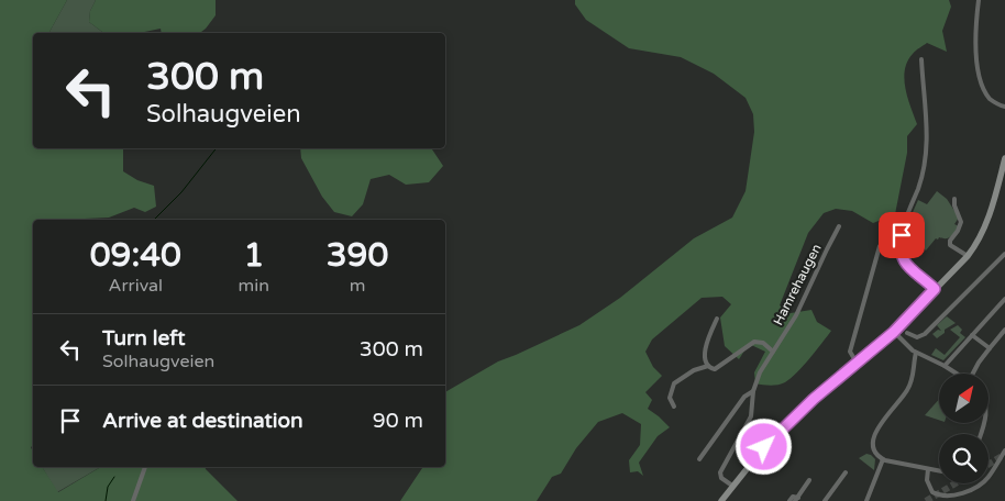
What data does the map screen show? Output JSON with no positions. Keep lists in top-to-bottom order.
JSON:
{
  "streets": {
    "street": ["Hamrehaugen"]
  },
  "north": "top right",
  "page": {
    "turn": ["300 m", "Solhaugveien"],
    "eta": [
      "09:40",
      "Arrival",
      "1",
      "min",
      "390",
      "m"
    ],
    "list": [
      {
        "name": "Turn left",
        "note": "Solhaugveien",
        "value": "300 m"
      },
      {
        "name": "Arrive at destination",
        "value": "90 m"
      }
    ]
  }
}
